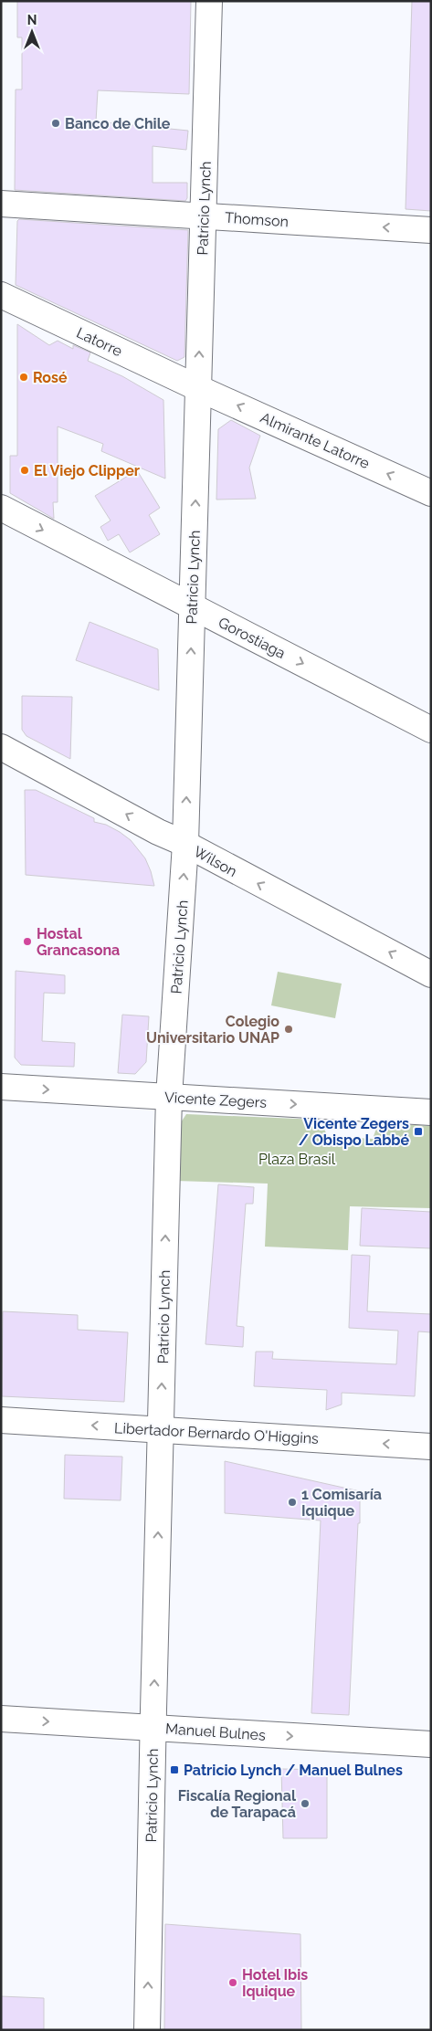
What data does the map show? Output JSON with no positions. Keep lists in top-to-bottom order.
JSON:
{
  "streets": {
    "street": [
      "Patricio Lynch",
      "Thomson",
      "Latorre",
      "Almirante Latorre",
      "Gorostiaga",
      "Wilson",
      "Vicente Zegers",
      "Libertador Bernardo O'Higgins",
      "Manuel Bulnes"
    ]
  },
  "crossings": [
    ["Patricio Lynch", "Thomson"],
    ["Patricio Lynch", "Latorre"],
    ["Patricio Lynch", "Almirante Latorre"],
    ["Patricio Lynch", "Gorostiaga"],
    ["Patricio Lynch", "Wilson"],
    ["Patricio Lynch", "Vicente Zegers"],
    ["Patricio Lynch", "Libertador Bernardo O'Higgins"],
    ["Patricio Lynch", "Manuel Bulnes"],
    ["Latorre", "Almirante Latorre"]
  ],
  "one_way": [
    "Patricio Lynch",
    "Thomson",
    "Almirante Latorre",
    "Gorostiaga",
    "Wilson",
    "Vicente Zegers",
    "Libertador Bernardo O'Higgins",
    "Manuel Bulnes"
  ],
  "parks": ["Plaza Brasil"],
  "places": {
    "other": [
      "Banco de Chile",
      "Rosé",
      "El Viejo Clipper",
      "Hostal Grancasona",
      "Colegio Universitario UNAP",
      "1 Comisaría Iquique",
      "Fiscalía Regional de Tarapacá",
      "Hotel Ibis Iquique"
    ],
    "transit": ["Vicente Zegers / Obispo Labbé", "Patricio Lynch / Manuel Bulnes"]
  },
  "north": "top"
}
